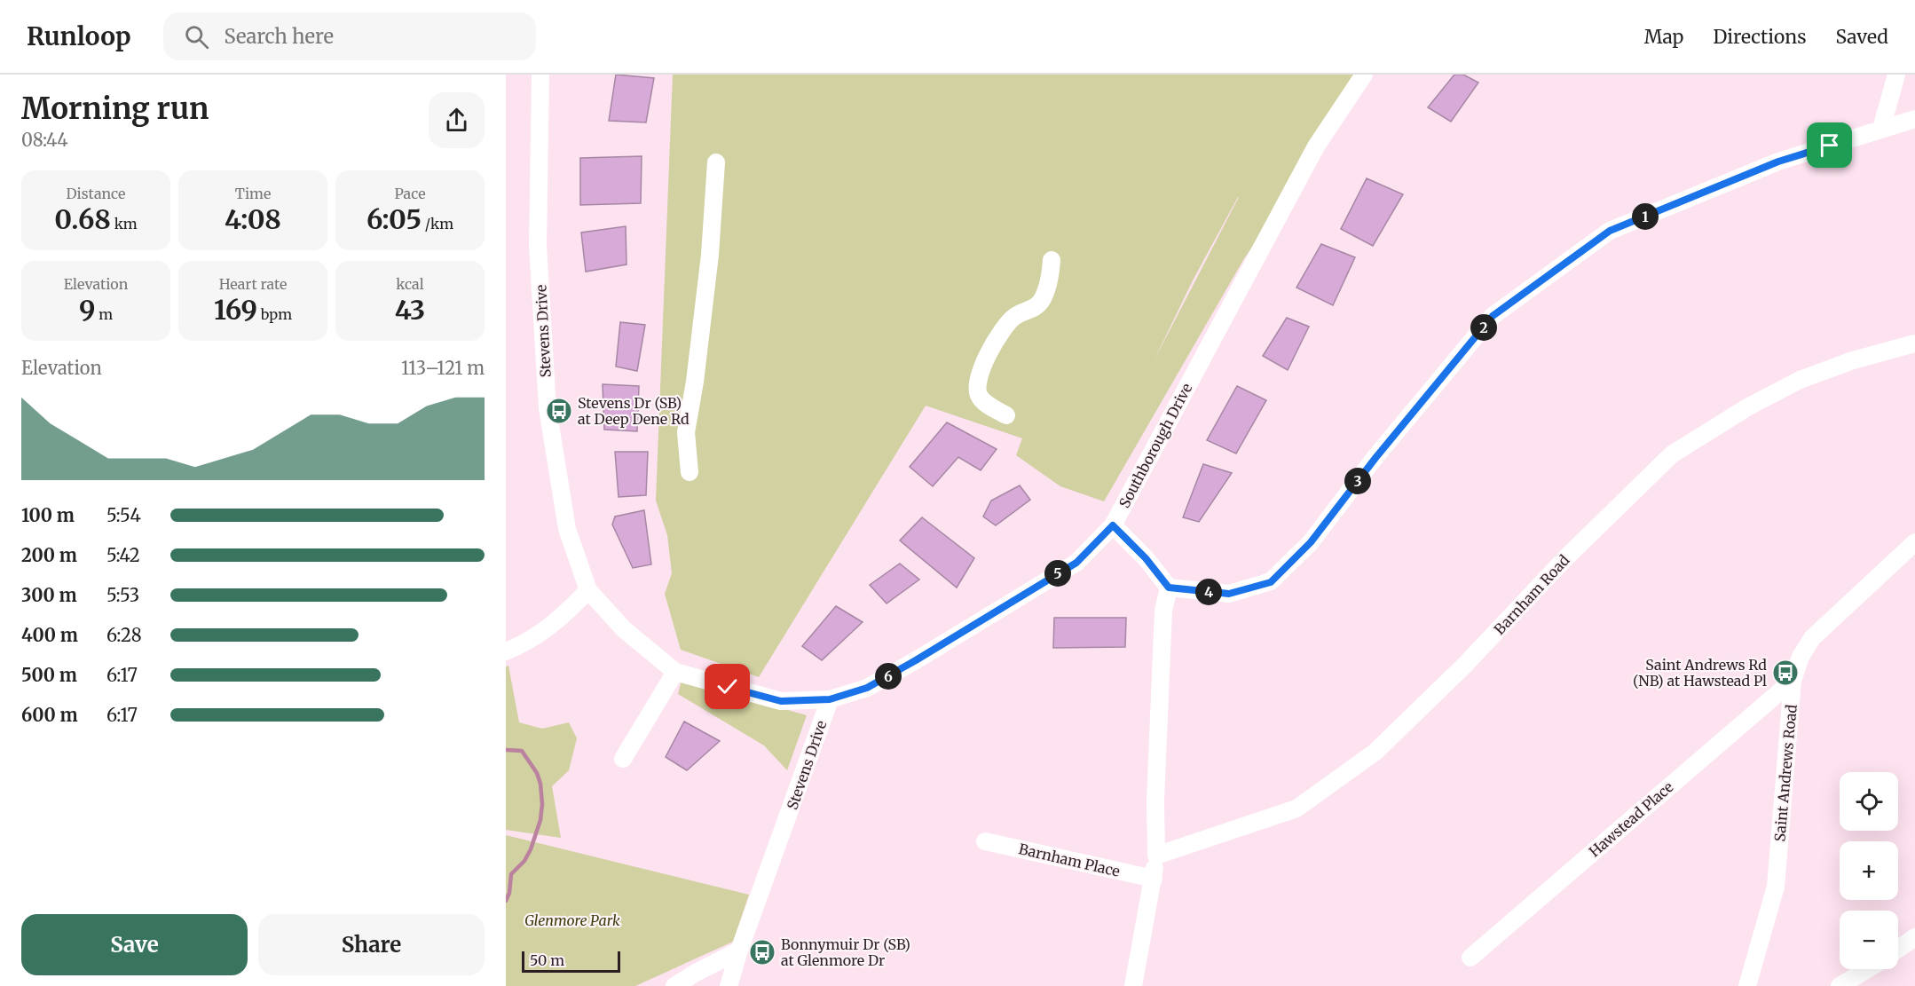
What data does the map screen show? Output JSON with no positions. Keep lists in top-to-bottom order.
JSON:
{
  "streets": {
    "street": [
      "Stevens Drive",
      "Southborough Drive",
      "Barnham Road",
      "Saint Andrews Road",
      "Hawstead Place",
      "Barnham Place"
    ]
  },
  "crossings": [
    ["Stevens Drive", "Southborough Drive"],
    ["Saint Andrews Road", "Hawstead Place"]
  ],
  "parks": ["Glenmore Park"],
  "places": {
    "bus stop": ["Stevens Dr (SB) at Deep Dene Rd", "Saint Andrews Rd (NB) at Hawstead Pl", "Bonnymuir Dr (SB) at Glenmore Dr"]
  },
  "scale_bar": "50 m",
  "page": {
    "header": "Runloop",
    "search": "Search here",
    "nav": ["Map", "Directions", "Saved"],
    "heading": ["Morning run", "08:44"],
    "stats": [
      ["Distance", "0.68 km"],
      ["Time", "4:08"],
      ["Pace", "6:05 /km"],
      ["Elevation", "9 m"],
      ["Heart rate", "169 bpm"],
      ["kcal", "43"]
    ],
    "pins": [
      "1",
      "2",
      "3",
      "5",
      "4",
      "6"
    ],
    "chart": ["Elevation", "113–121 m"],
    "list": [
      {
        "name": "100 m",
        "note": "5:54"
      },
      {
        "name": "200 m",
        "note": "5:42"
      },
      {
        "name": "300 m",
        "note": "5:53"
      },
      {
        "name": "400 m",
        "note": "6:28"
      },
      {
        "name": "500 m",
        "note": "6:17"
      },
      {
        "name": "600 m",
        "note": "6:17"
      }
    ],
    "map_buttons": ["+", "−"],
    "buttons": ["Save", "Share"],
    "scale": "50 m"
  }
}
